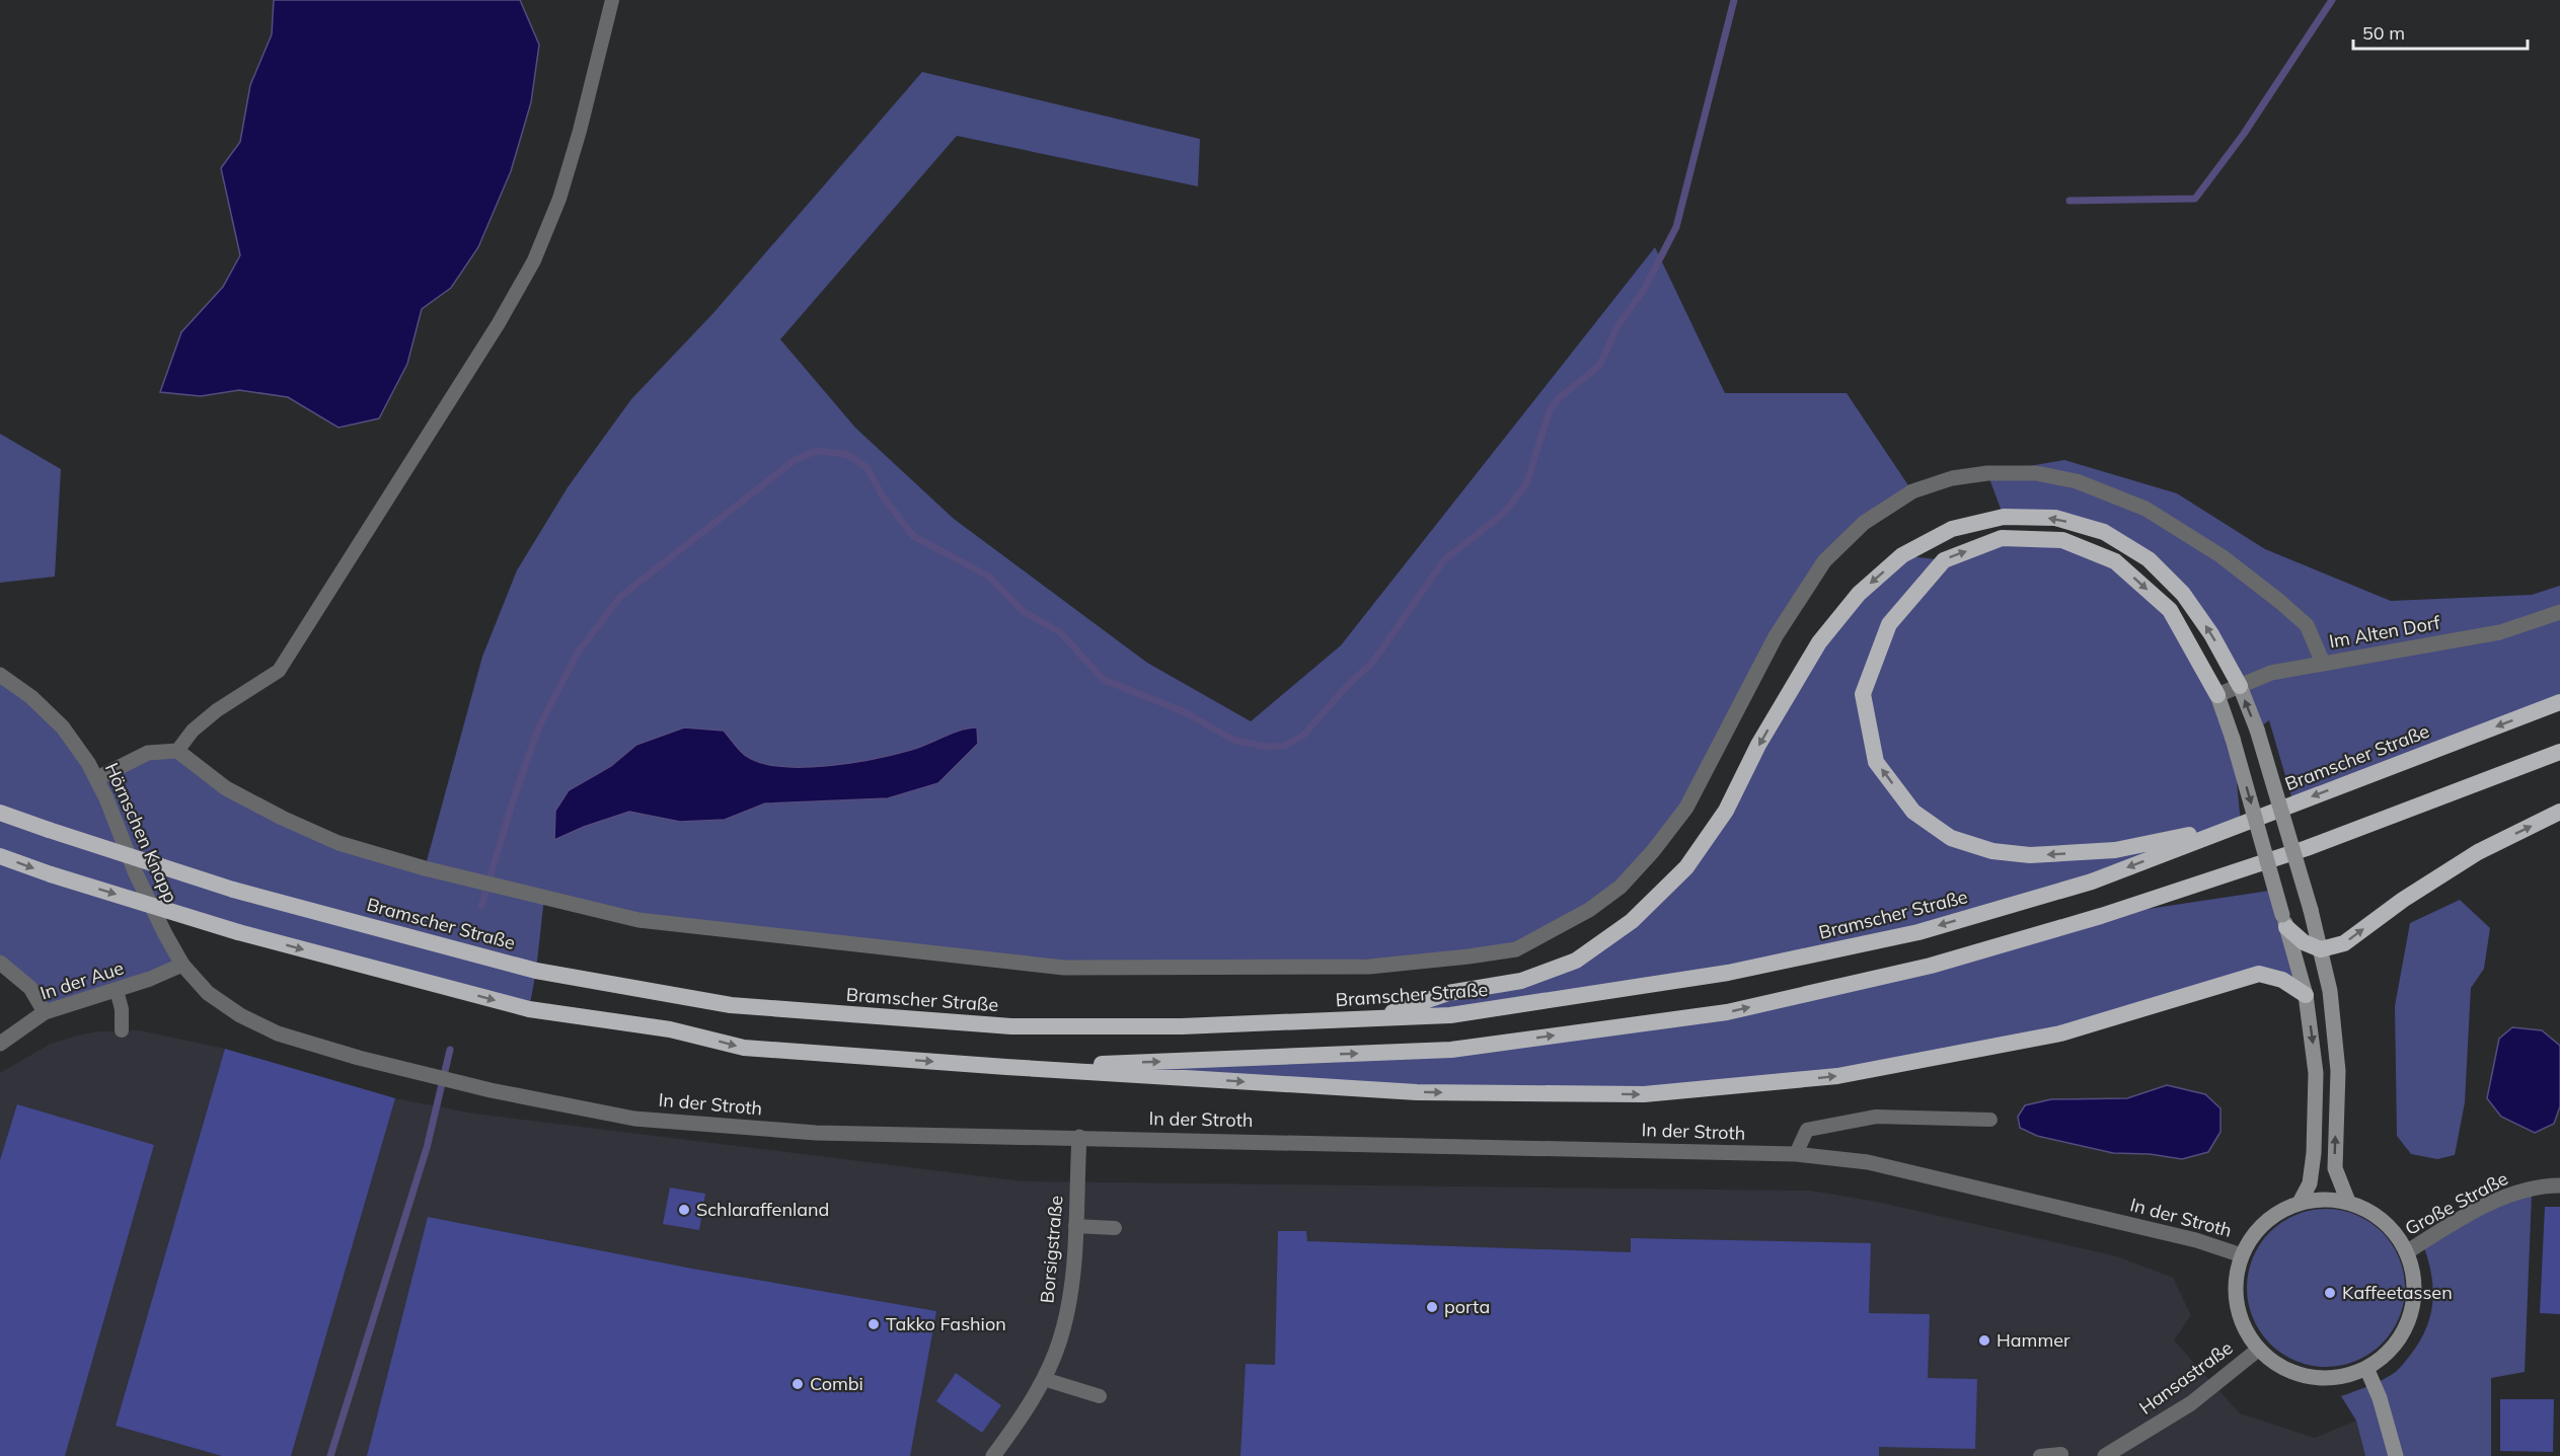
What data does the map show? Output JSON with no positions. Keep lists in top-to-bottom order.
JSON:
{
  "streets": {
    "highway": ["Bramscher Straße"],
    "street": [
      "Im Alten Dorf",
      "Hörnschen Knapp",
      "In der Aue",
      "In der Stroth",
      "Große Straße",
      "Borsigstraße",
      "Hansastraße"
    ]
  },
  "crossings": [
    ["Hörnschen Knapp", "In der Aue"],
    ["Hörnschen Knapp", "In der Stroth"],
    ["In der Aue", "In der Stroth"],
    ["In der Stroth", "Große Straße"],
    ["In der Stroth", "Borsigstraße"],
    ["In der Stroth", "Hansastraße"],
    ["Große Straße", "Hansastraße"]
  ],
  "places": [
    "Schlaraffenland",
    "Kaffeetassen",
    "porta",
    "Takko Fashion",
    "Hammer",
    "Combi"
  ],
  "scale_bar": "50 m"
}
